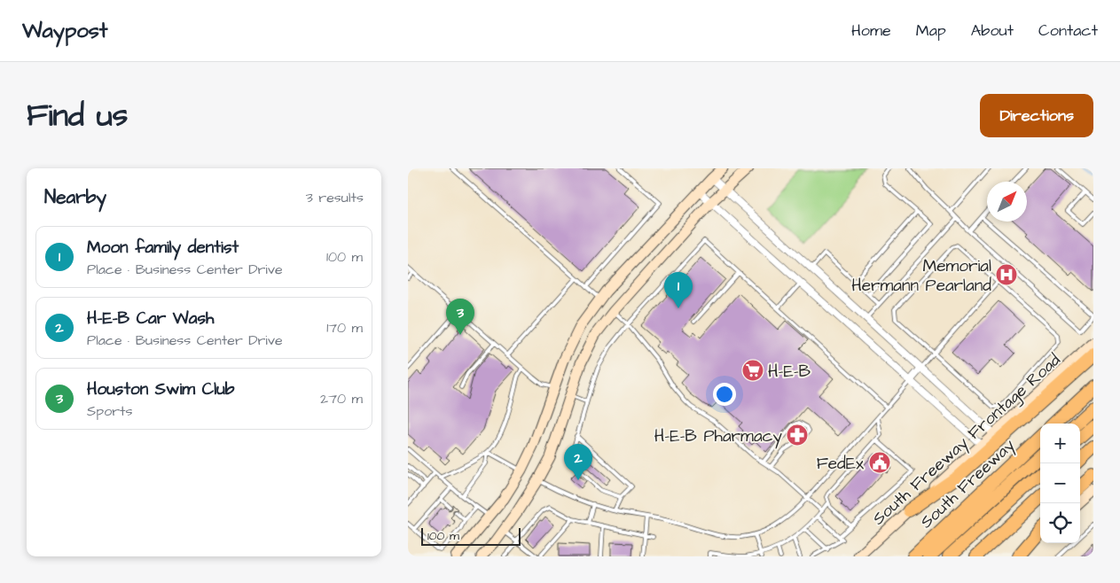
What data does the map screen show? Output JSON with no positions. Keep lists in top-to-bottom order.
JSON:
{
  "streets": {
    "highway": ["South Freeway"],
    "street": ["South Freeway Frontage Road"]
  },
  "places": {
    "hospital": ["Memorial Hermann Pearland"],
    "supermarket": ["H-E-B"],
    "pharmacy": ["H-E-B Pharmacy"],
    "public building": ["FedEx"]
  },
  "scale_bar": "100 m",
  "north": "top right",
  "page": {
    "header": "Waypost",
    "nav": [
      "Home",
      "Map",
      "About",
      "Contact"
    ],
    "title": "Find us",
    "buttons": "Directions",
    "heading": ["Nearby", "3 results"],
    "list": [
      {
        "mark": "1",
        "name": "Moon family dentist",
        "note": "Place · Business Center Drive",
        "value": "100 m"
      },
      {
        "mark": "2",
        "name": "H-E-B Car Wash",
        "note": "Place · Business Center Drive",
        "value": "170 m"
      },
      {
        "mark": "3",
        "name": "Houston Swim Club",
        "note": "Sports",
        "value": "270 m"
      }
    ],
    "pins": ["1", "3", "2"],
    "map_buttons": ["+", "−"],
    "scale": "100 m"
  }
}
